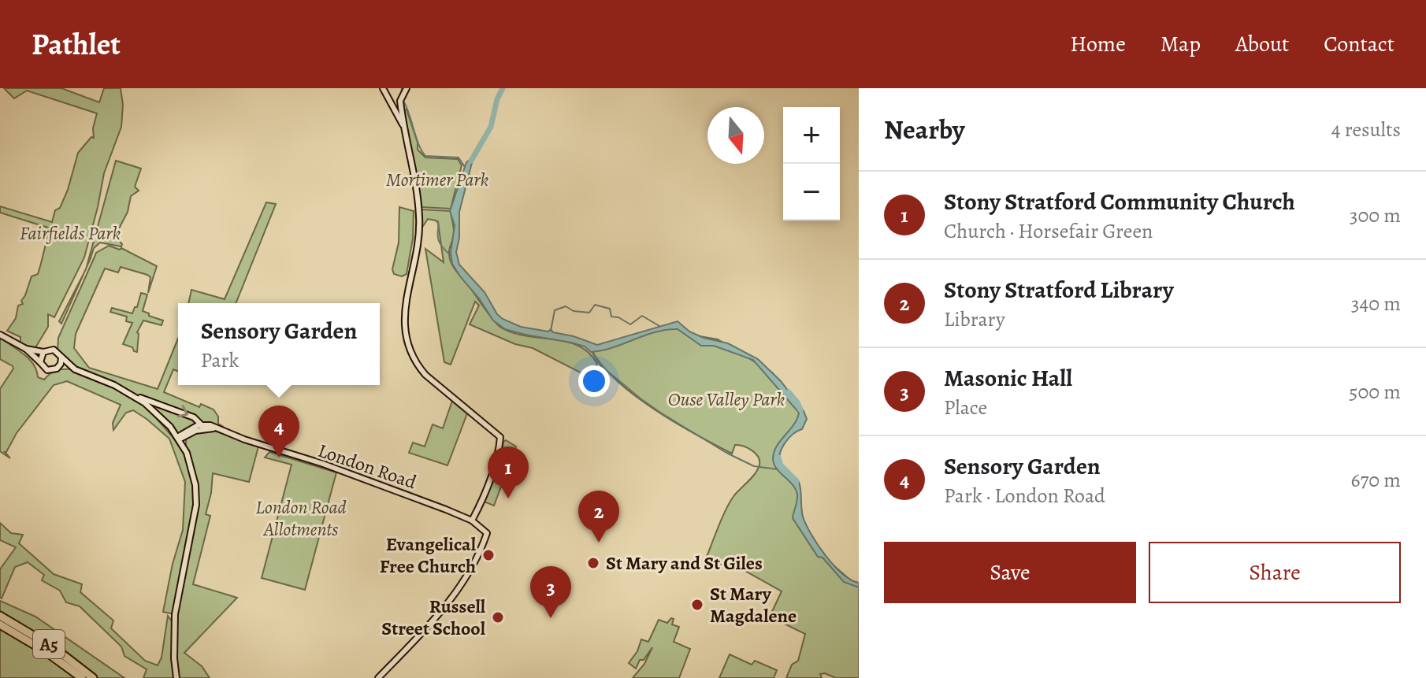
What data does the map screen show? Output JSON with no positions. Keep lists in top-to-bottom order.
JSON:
{
  "streets": {
    "highway": ["A5"],
    "street": ["London Road"]
  },
  "parks": [
    "Mortimer Park",
    "Fairfields Park",
    "Ouse Valley Park",
    "London Road Allotments"
  ],
  "places": [
    "Evangelical Free Church",
    "St Mary and St Giles",
    "St Mary Magdalene",
    "Russell Street School"
  ],
  "north": "bottom",
  "page": {
    "header": "Pathlet",
    "nav": [
      "Home",
      "Map",
      "About",
      "Contact"
    ],
    "heading": ["Nearby", "4 results"],
    "map_buttons": ["+", "−"],
    "list": [
      {
        "mark": "1",
        "name": "Stony Stratford Community Church",
        "note": "Church · Horsefair Green",
        "value": "300 m"
      },
      {
        "mark": "2",
        "name": "Stony Stratford Library",
        "note": "Library",
        "value": "340 m"
      },
      {
        "mark": "3",
        "name": "Masonic Hall",
        "note": "Place",
        "value": "500 m"
      },
      {
        "mark": "4",
        "name": "Sensory Garden",
        "note": "Park · London Road",
        "value": "670 m"
      }
    ],
    "popup": ["Sensory Garden", "Park"],
    "pins": [
      "4",
      "1",
      "2",
      "3"
    ],
    "buttons": ["Save", "Share"]
  }
}
